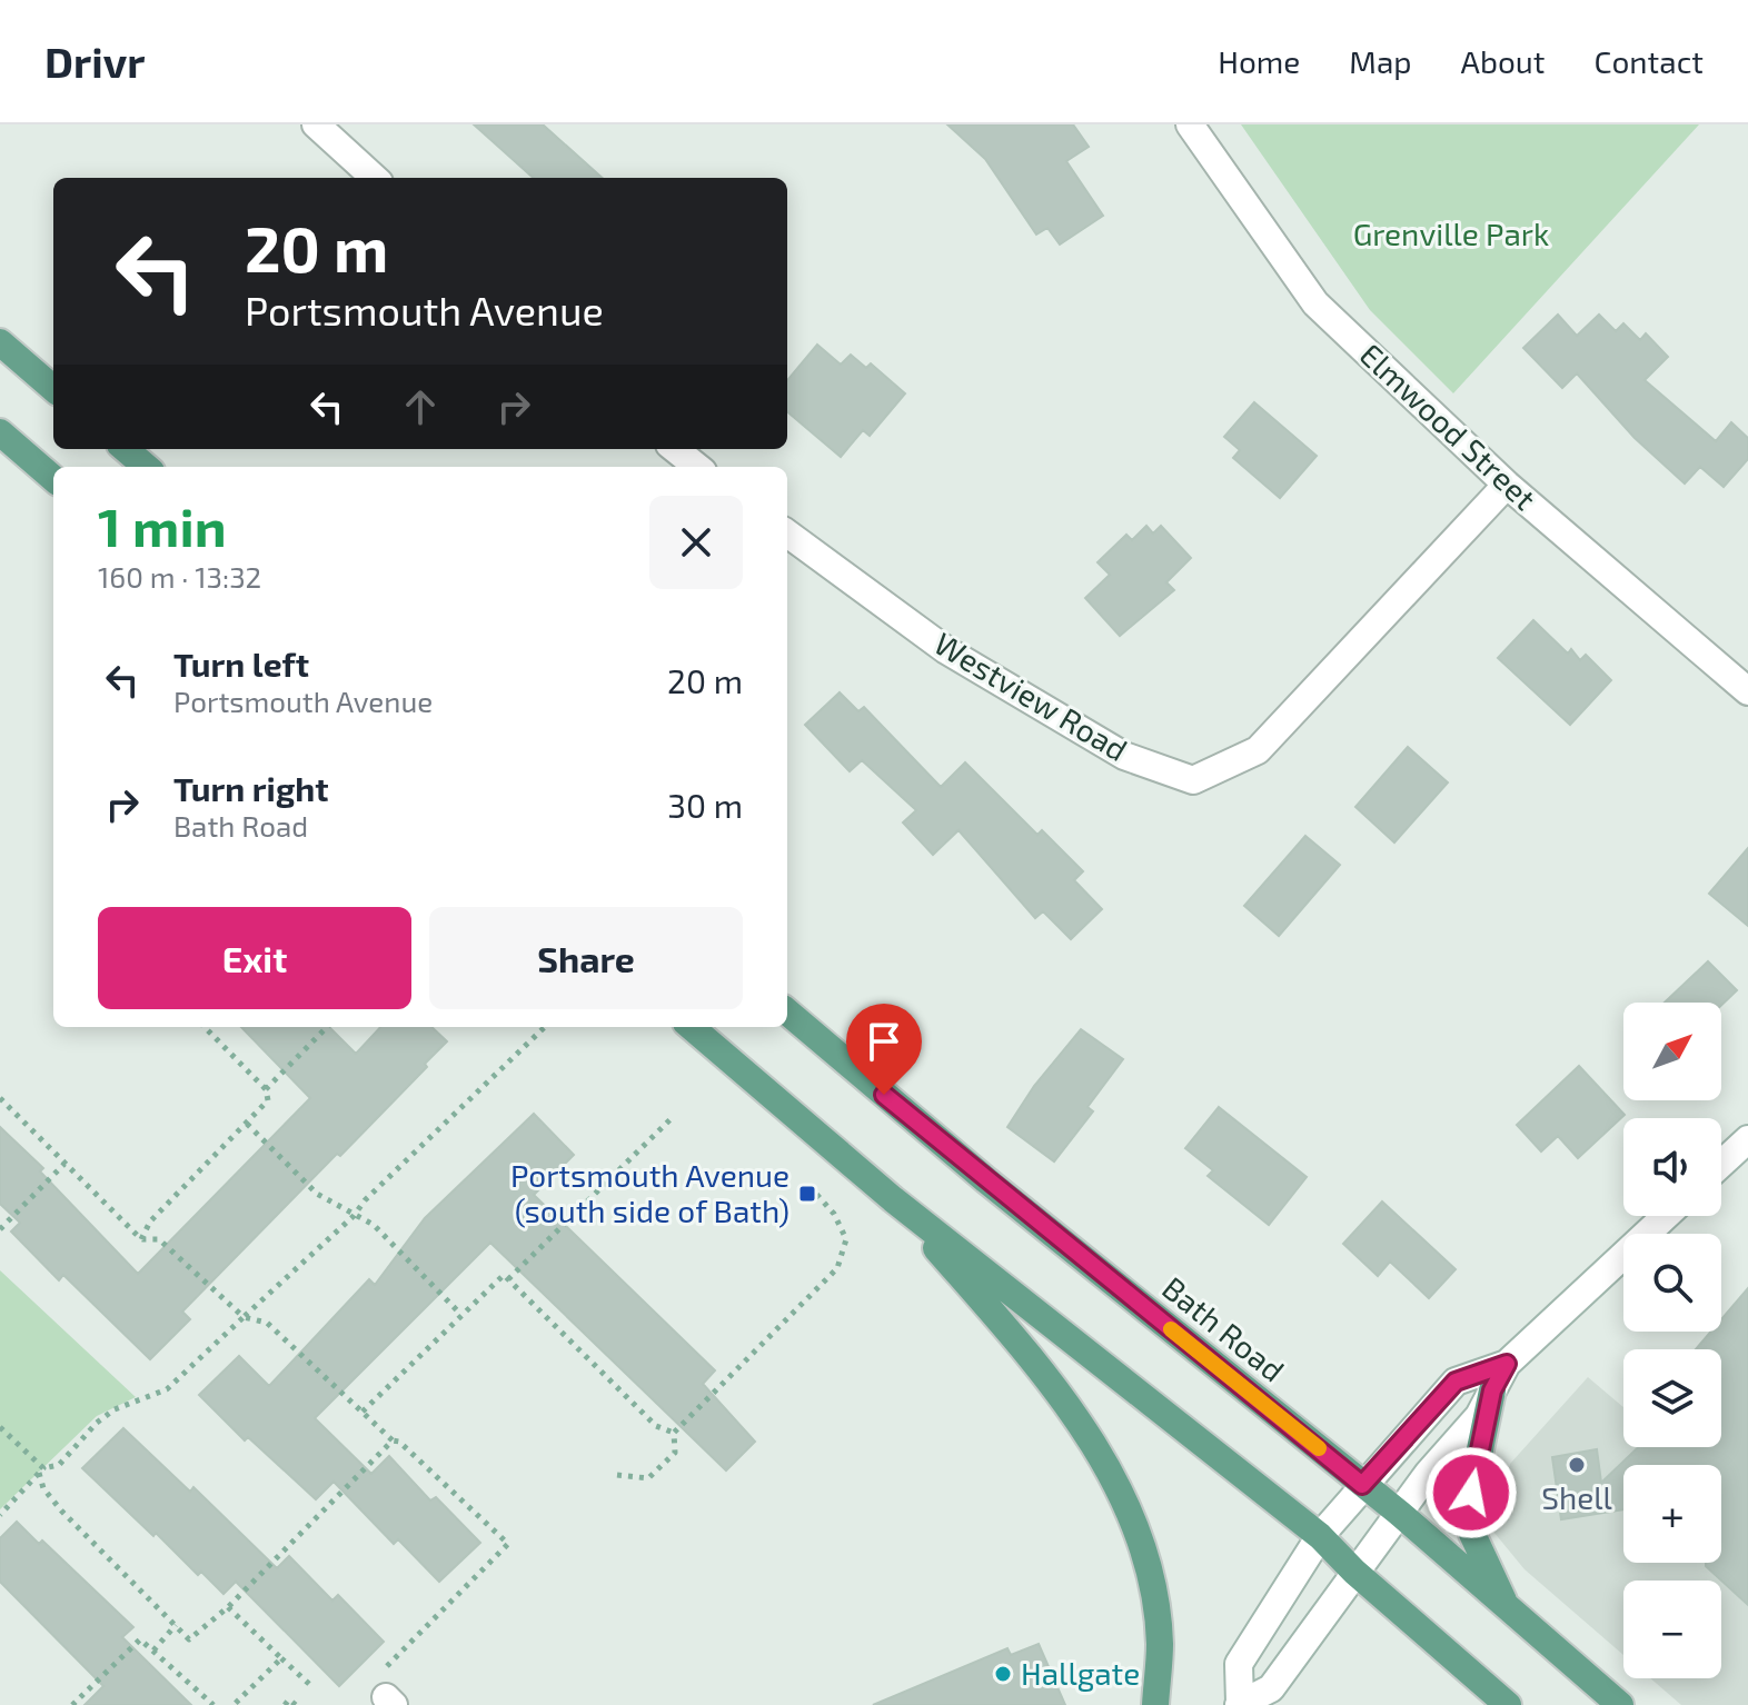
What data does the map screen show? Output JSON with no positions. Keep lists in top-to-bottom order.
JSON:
{
  "streets": {
    "main road": ["Bath Road"],
    "street": ["Elmwood Street", "Westview Road"]
  },
  "crossings": [
    ["Elmwood Street", "Westview Road"]
  ],
  "parks": ["Grenville Park"],
  "places": {
    "transit": ["Portsmouth Avenue (south side of Bath)"],
    "other": ["Shell", "Hallgate"]
  },
  "north": "top right",
  "page": {
    "header": "Drivr",
    "nav": [
      "Home",
      "Map",
      "About",
      "Contact"
    ],
    "turn": ["20 m", "Portsmouth Avenue"],
    "heading": ["1 min", "160 m · 13:32"],
    "list": [
      {
        "name": "Turn left",
        "note": "Portsmouth Avenue",
        "value": "20 m"
      },
      {
        "name": "Turn right",
        "note": "Bath Road",
        "value": "30 m"
      }
    ],
    "buttons": ["Exit", "Share"],
    "map_buttons": ["+", "−"]
  }
}
